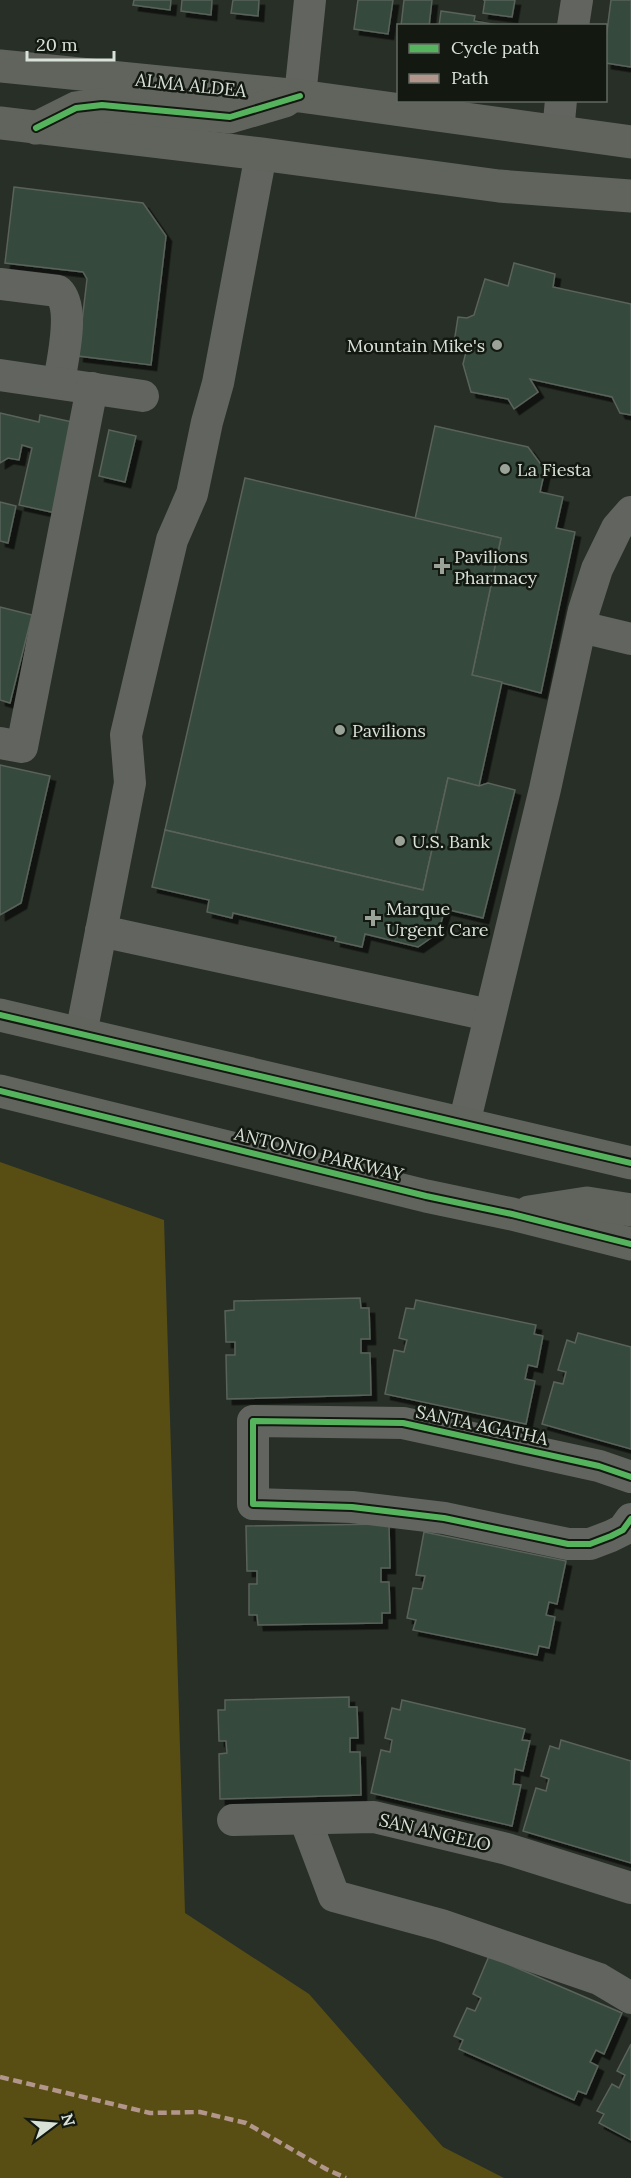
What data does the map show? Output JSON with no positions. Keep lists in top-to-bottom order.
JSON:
{
  "streets": {
    "main road": ["ALMA ALDEA", "ANTONIO PARKWAY"],
    "street": ["SANTA AGATHA", "SAN ANGELO"]
  },
  "places": {
    "other": [
      "Mountain Mike's",
      "La Fiesta",
      "Pavilions",
      "U.S. Bank"
    ],
    "health": ["Pavilions Pharmacy", "Marque Urgent Care"]
  },
  "legend": ["Cycle path", "Path"],
  "scale_bar": "20 m",
  "north": "right"
}
